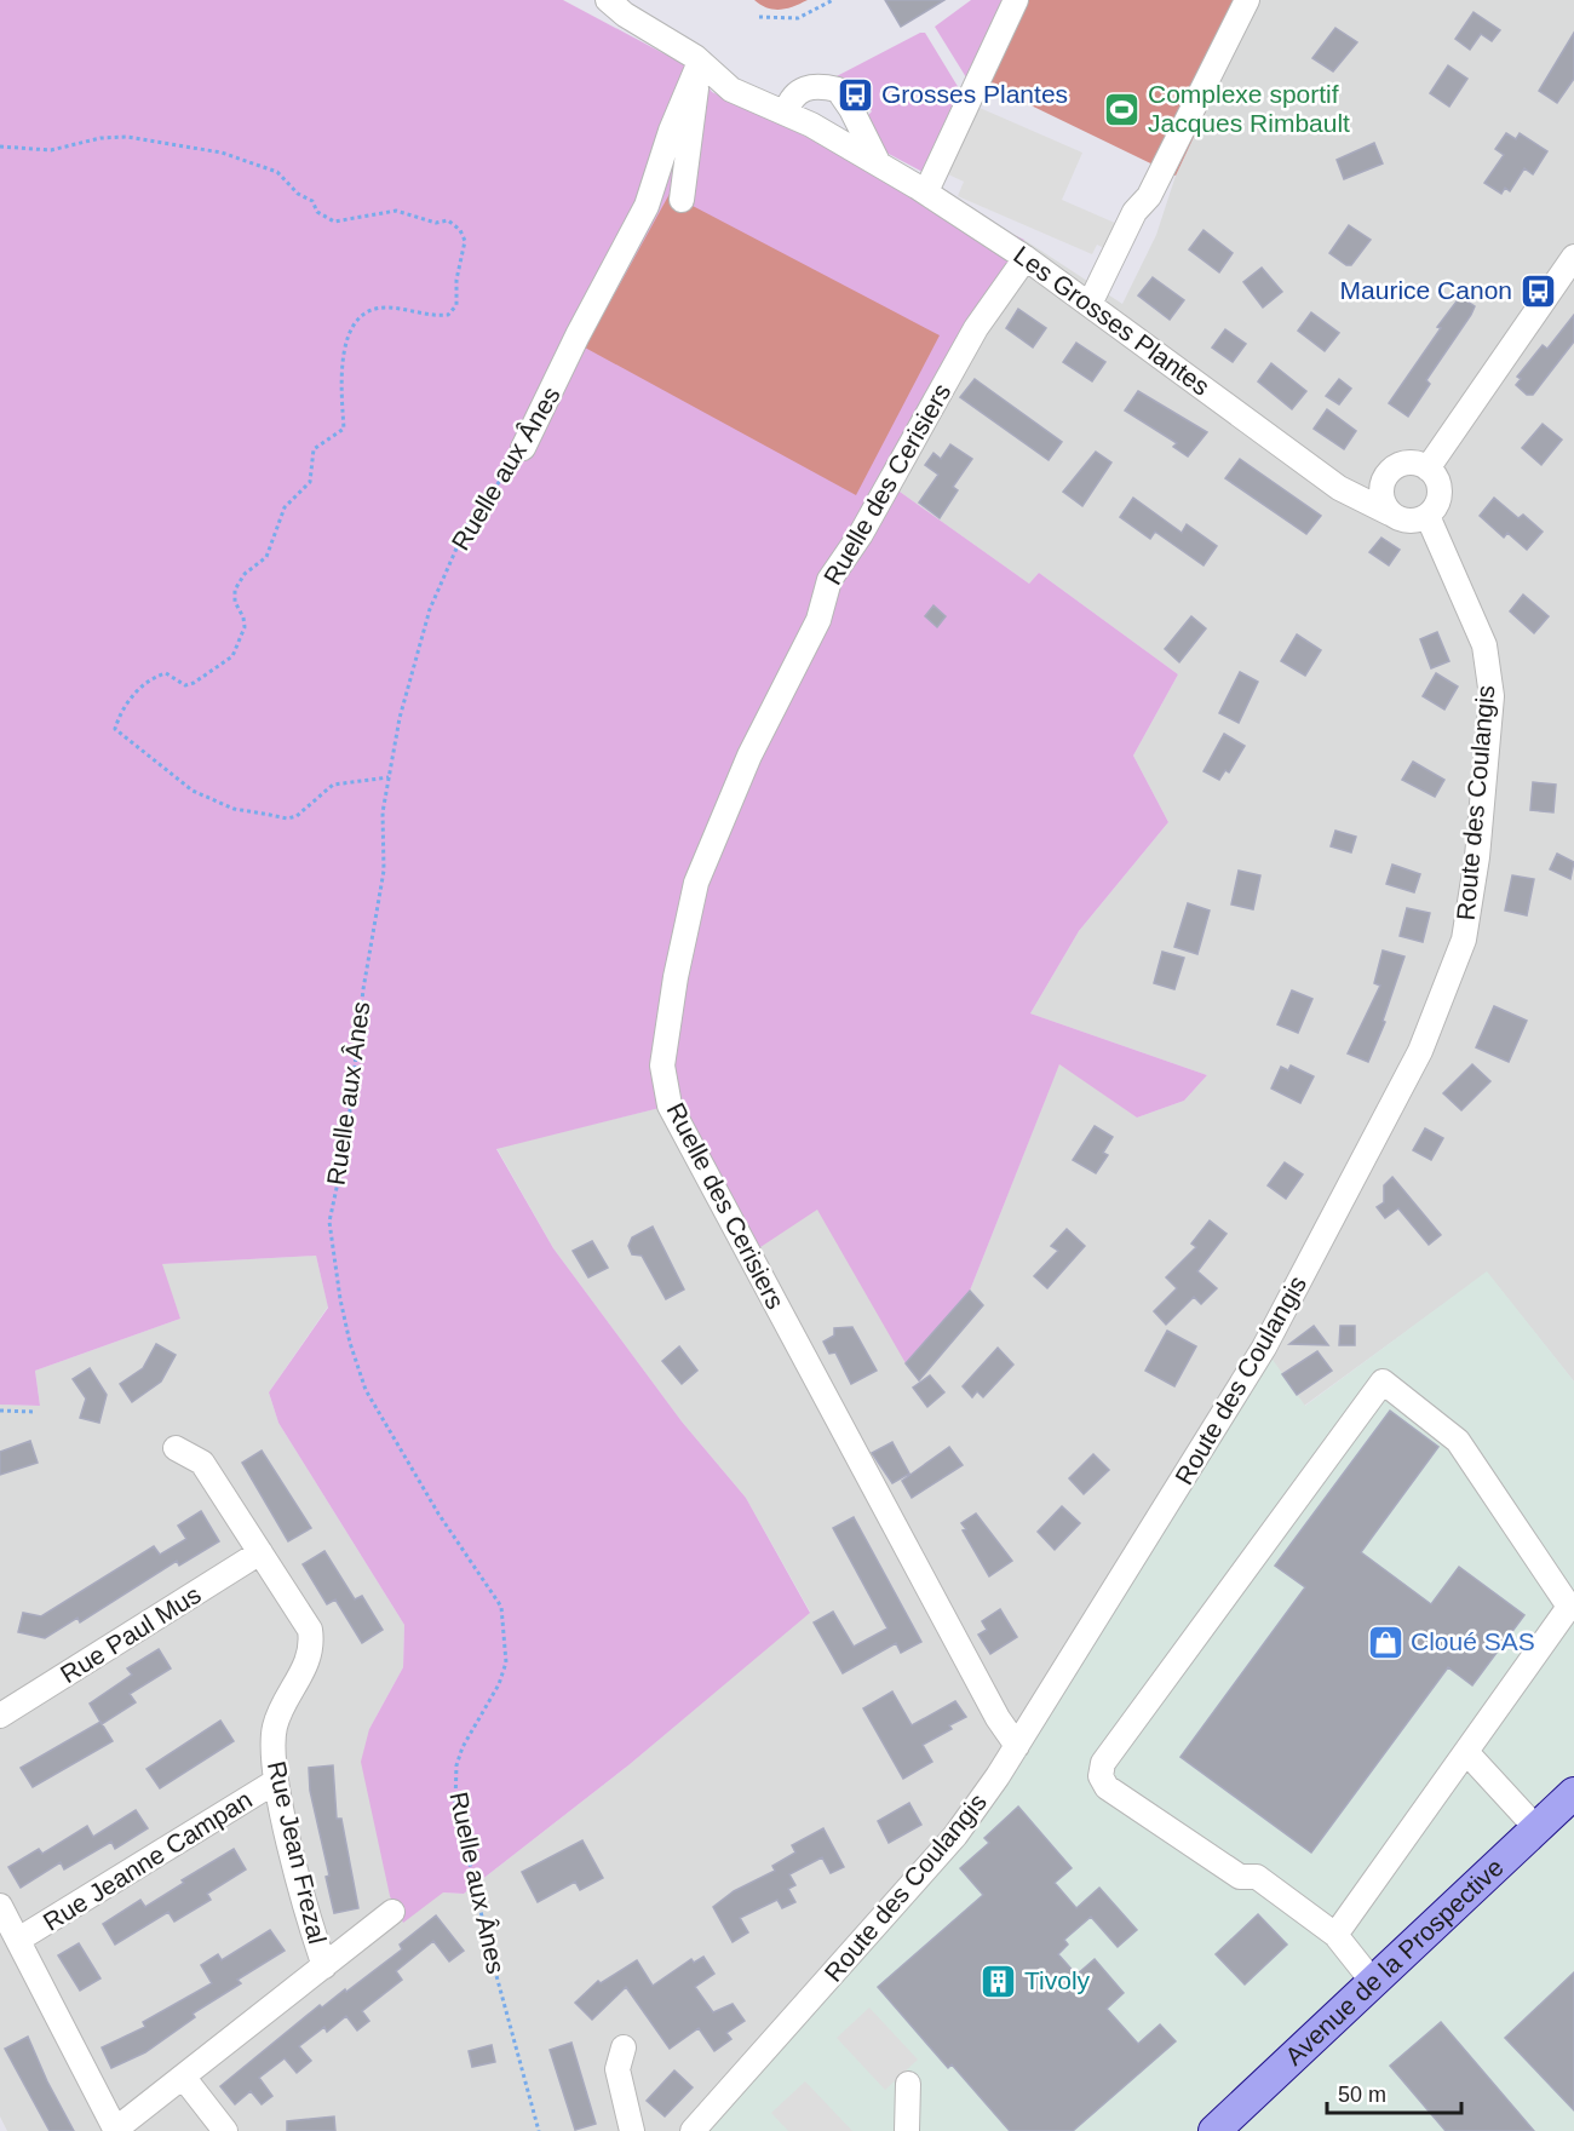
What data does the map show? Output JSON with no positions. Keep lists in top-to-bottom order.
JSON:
{
  "streets": {
    "main road": ["Avenue de la Prospective"],
    "street": [
      "Les Grosses Plantes",
      "Ruelle aux Ânes",
      "Ruelle des Cerisiers",
      "Route des Coulangis",
      "Rue Paul Mus",
      "Rue Jean Frezal",
      "Rue Jeanne Campan"
    ]
  },
  "crossings": [
    ["Les Grosses Plantes", "Ruelle aux Ânes"],
    ["Les Grosses Plantes", "Ruelle des Cerisiers"],
    ["Les Grosses Plantes", "Route des Coulangis"],
    ["Ruelle des Cerisiers", "Route des Coulangis"],
    ["Rue Paul Mus", "Rue Jean Frezal"],
    ["Rue Jean Frezal", "Rue Jeanne Campan"]
  ],
  "places": {
    "bus stop": ["Grosses Plantes", "Maurice Canon"],
    "sports": ["Complexe sportif Jacques Rimbault"],
    "shop": ["Cloué SAS"],
    "building": ["Tivoly"]
  },
  "scale_bar": "50 m"
}
